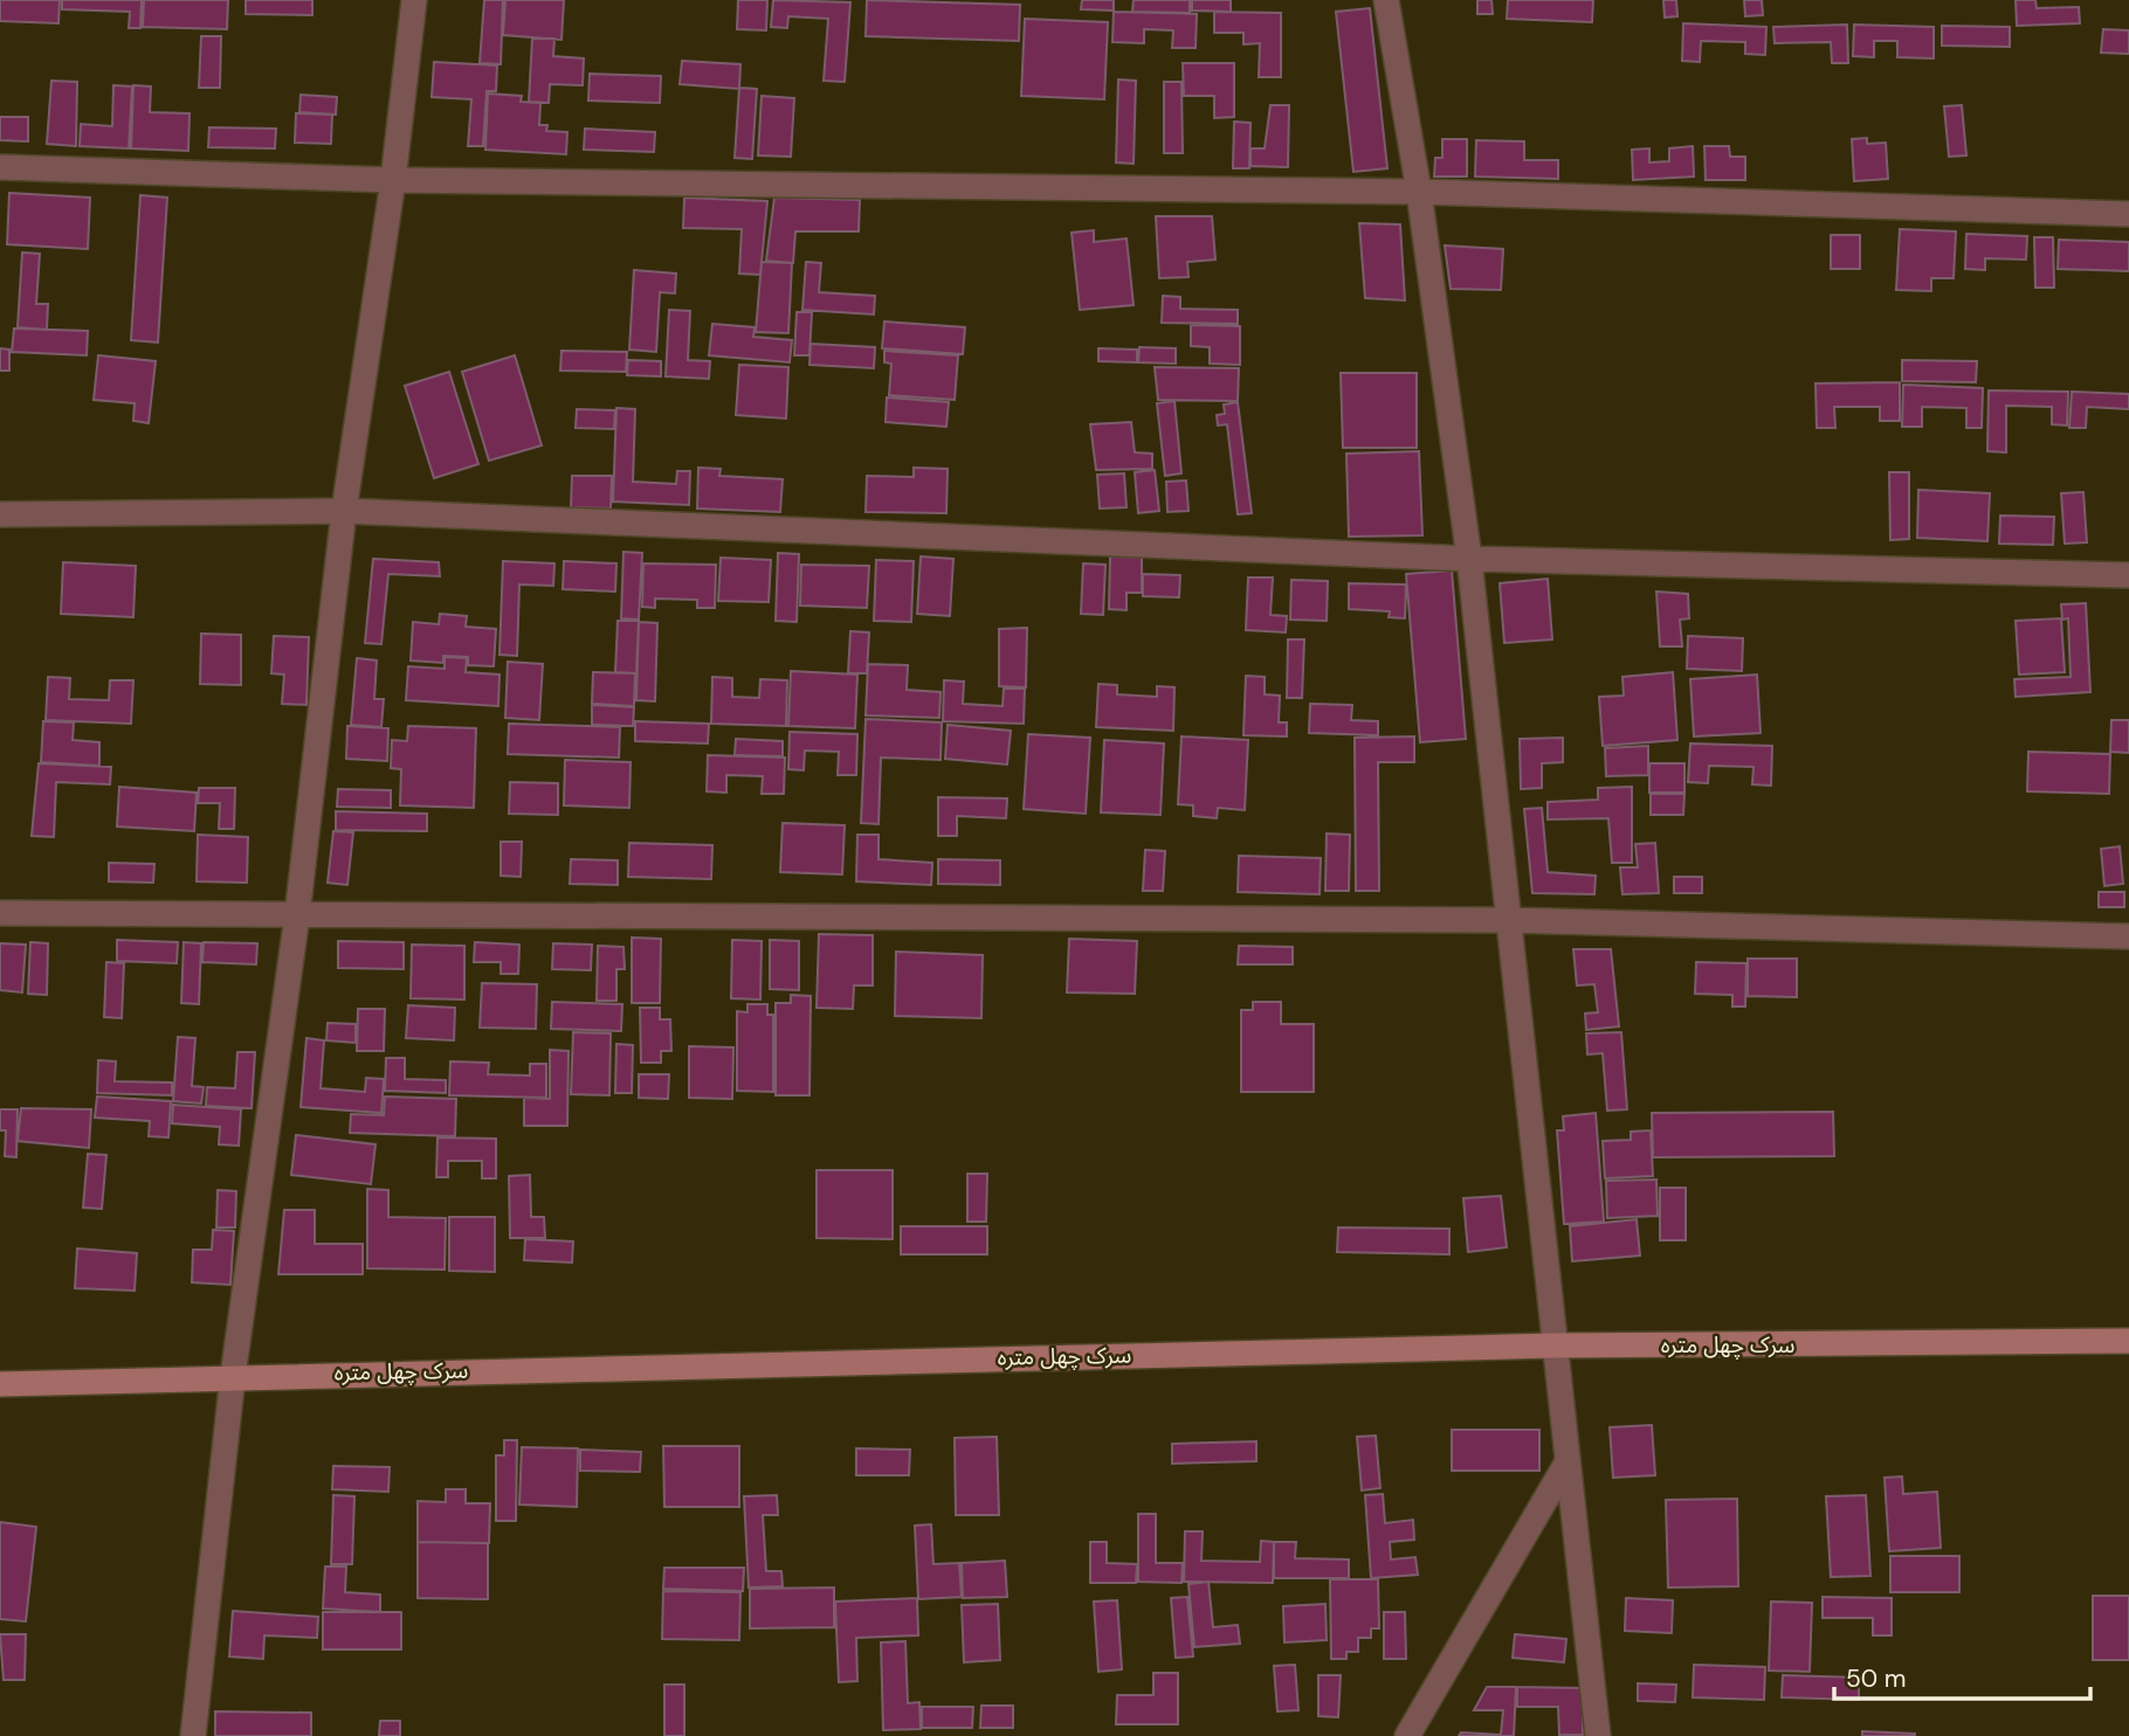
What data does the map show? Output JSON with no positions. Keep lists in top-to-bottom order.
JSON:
{
  "streets": {
    "street": ["سرک چهل متره"]
  },
  "scale_bar": "50 m"
}
